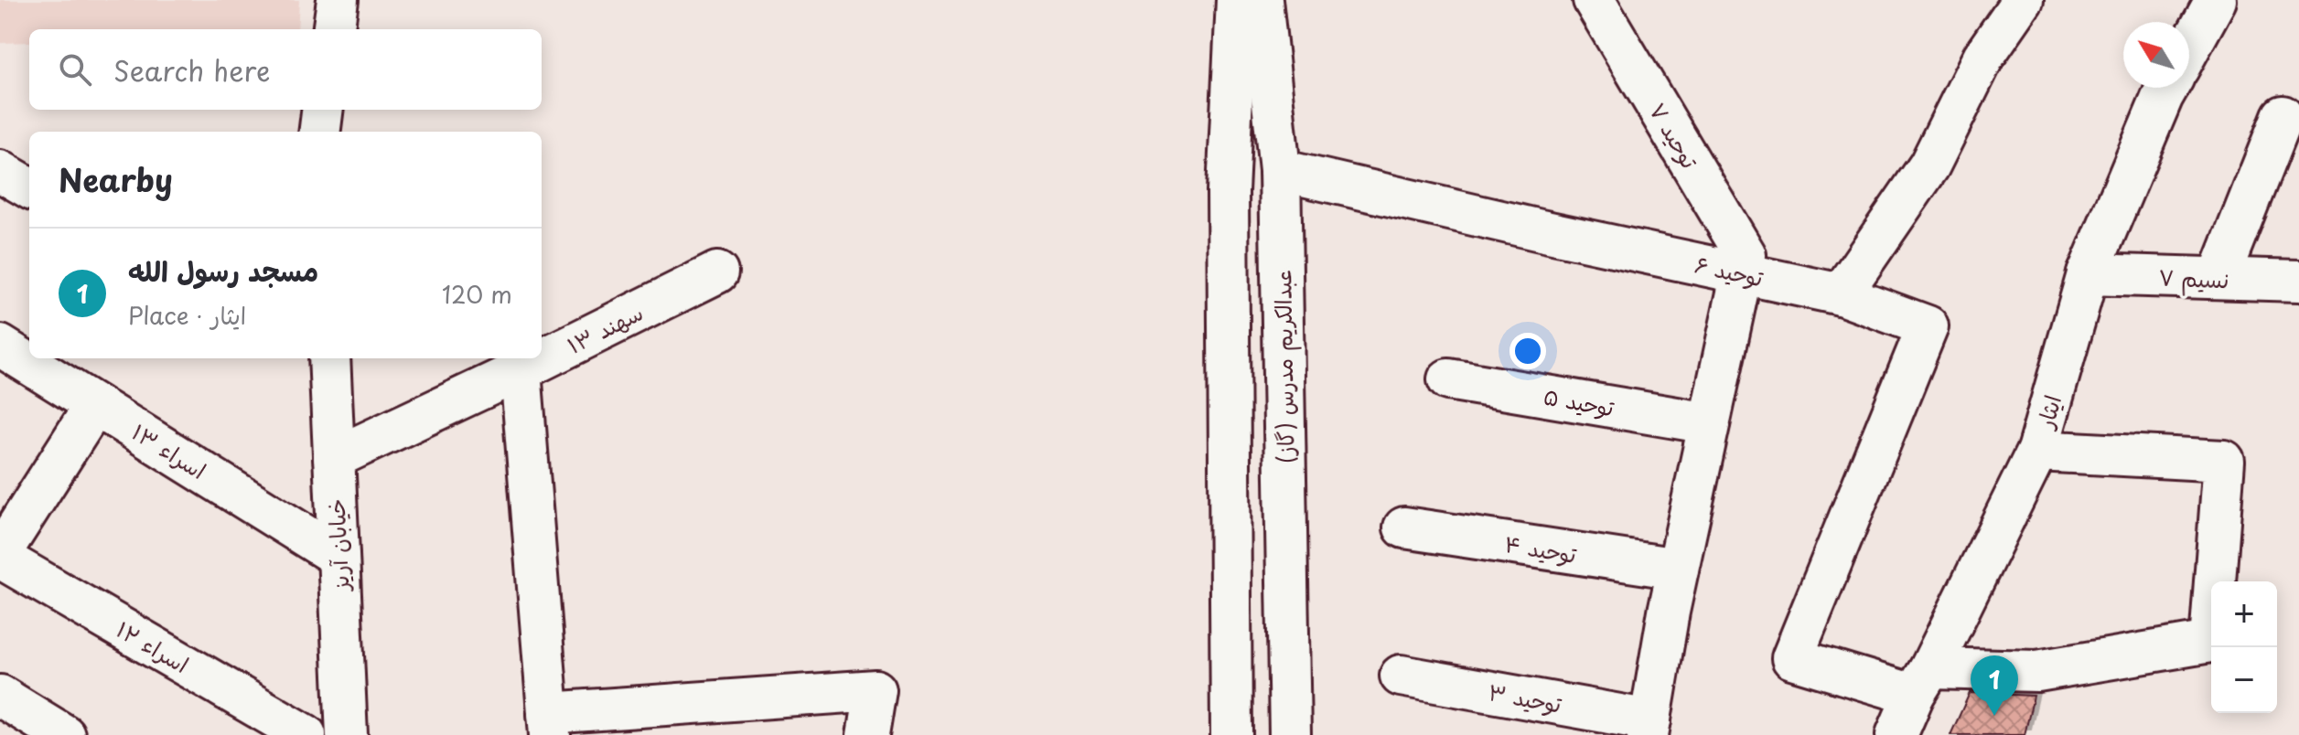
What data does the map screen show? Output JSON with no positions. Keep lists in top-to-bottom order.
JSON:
{
  "streets": {
    "street": [
      "توحید ۷",
      "توحید ۶",
      "نسیم ۷",
      "سهند ۱۳",
      "عبدالکریم مدرس (گاز)",
      "توحید ۵",
      "ایثار",
      "اسراء ۱۳",
      "خیابان آریز",
      "توحید ۴",
      "اسراء ۱۲",
      "توحید ۳"
    ]
  },
  "crossings": [
    ["توحید ۷", "توحید ۶"],
    ["توحید ۶", "عبدالکریم مدرس (گاز)"],
    ["توحید ۶", "ایثار"],
    ["نسیم ۷", "ایثار"],
    ["سهند ۱۳", "خیابان آریز"],
    ["اسراء ۱۳", "خیابان آریز"]
  ],
  "north": "top left",
  "page": {
    "search": "Search here",
    "heading": "Nearby",
    "list": [
      {
        "mark": "1",
        "name": "مسجد رسول الله",
        "note": "Place · ایثار",
        "value": "120 m"
      }
    ],
    "map_buttons": ["+", "−"],
    "pins": "1"
  }
}
